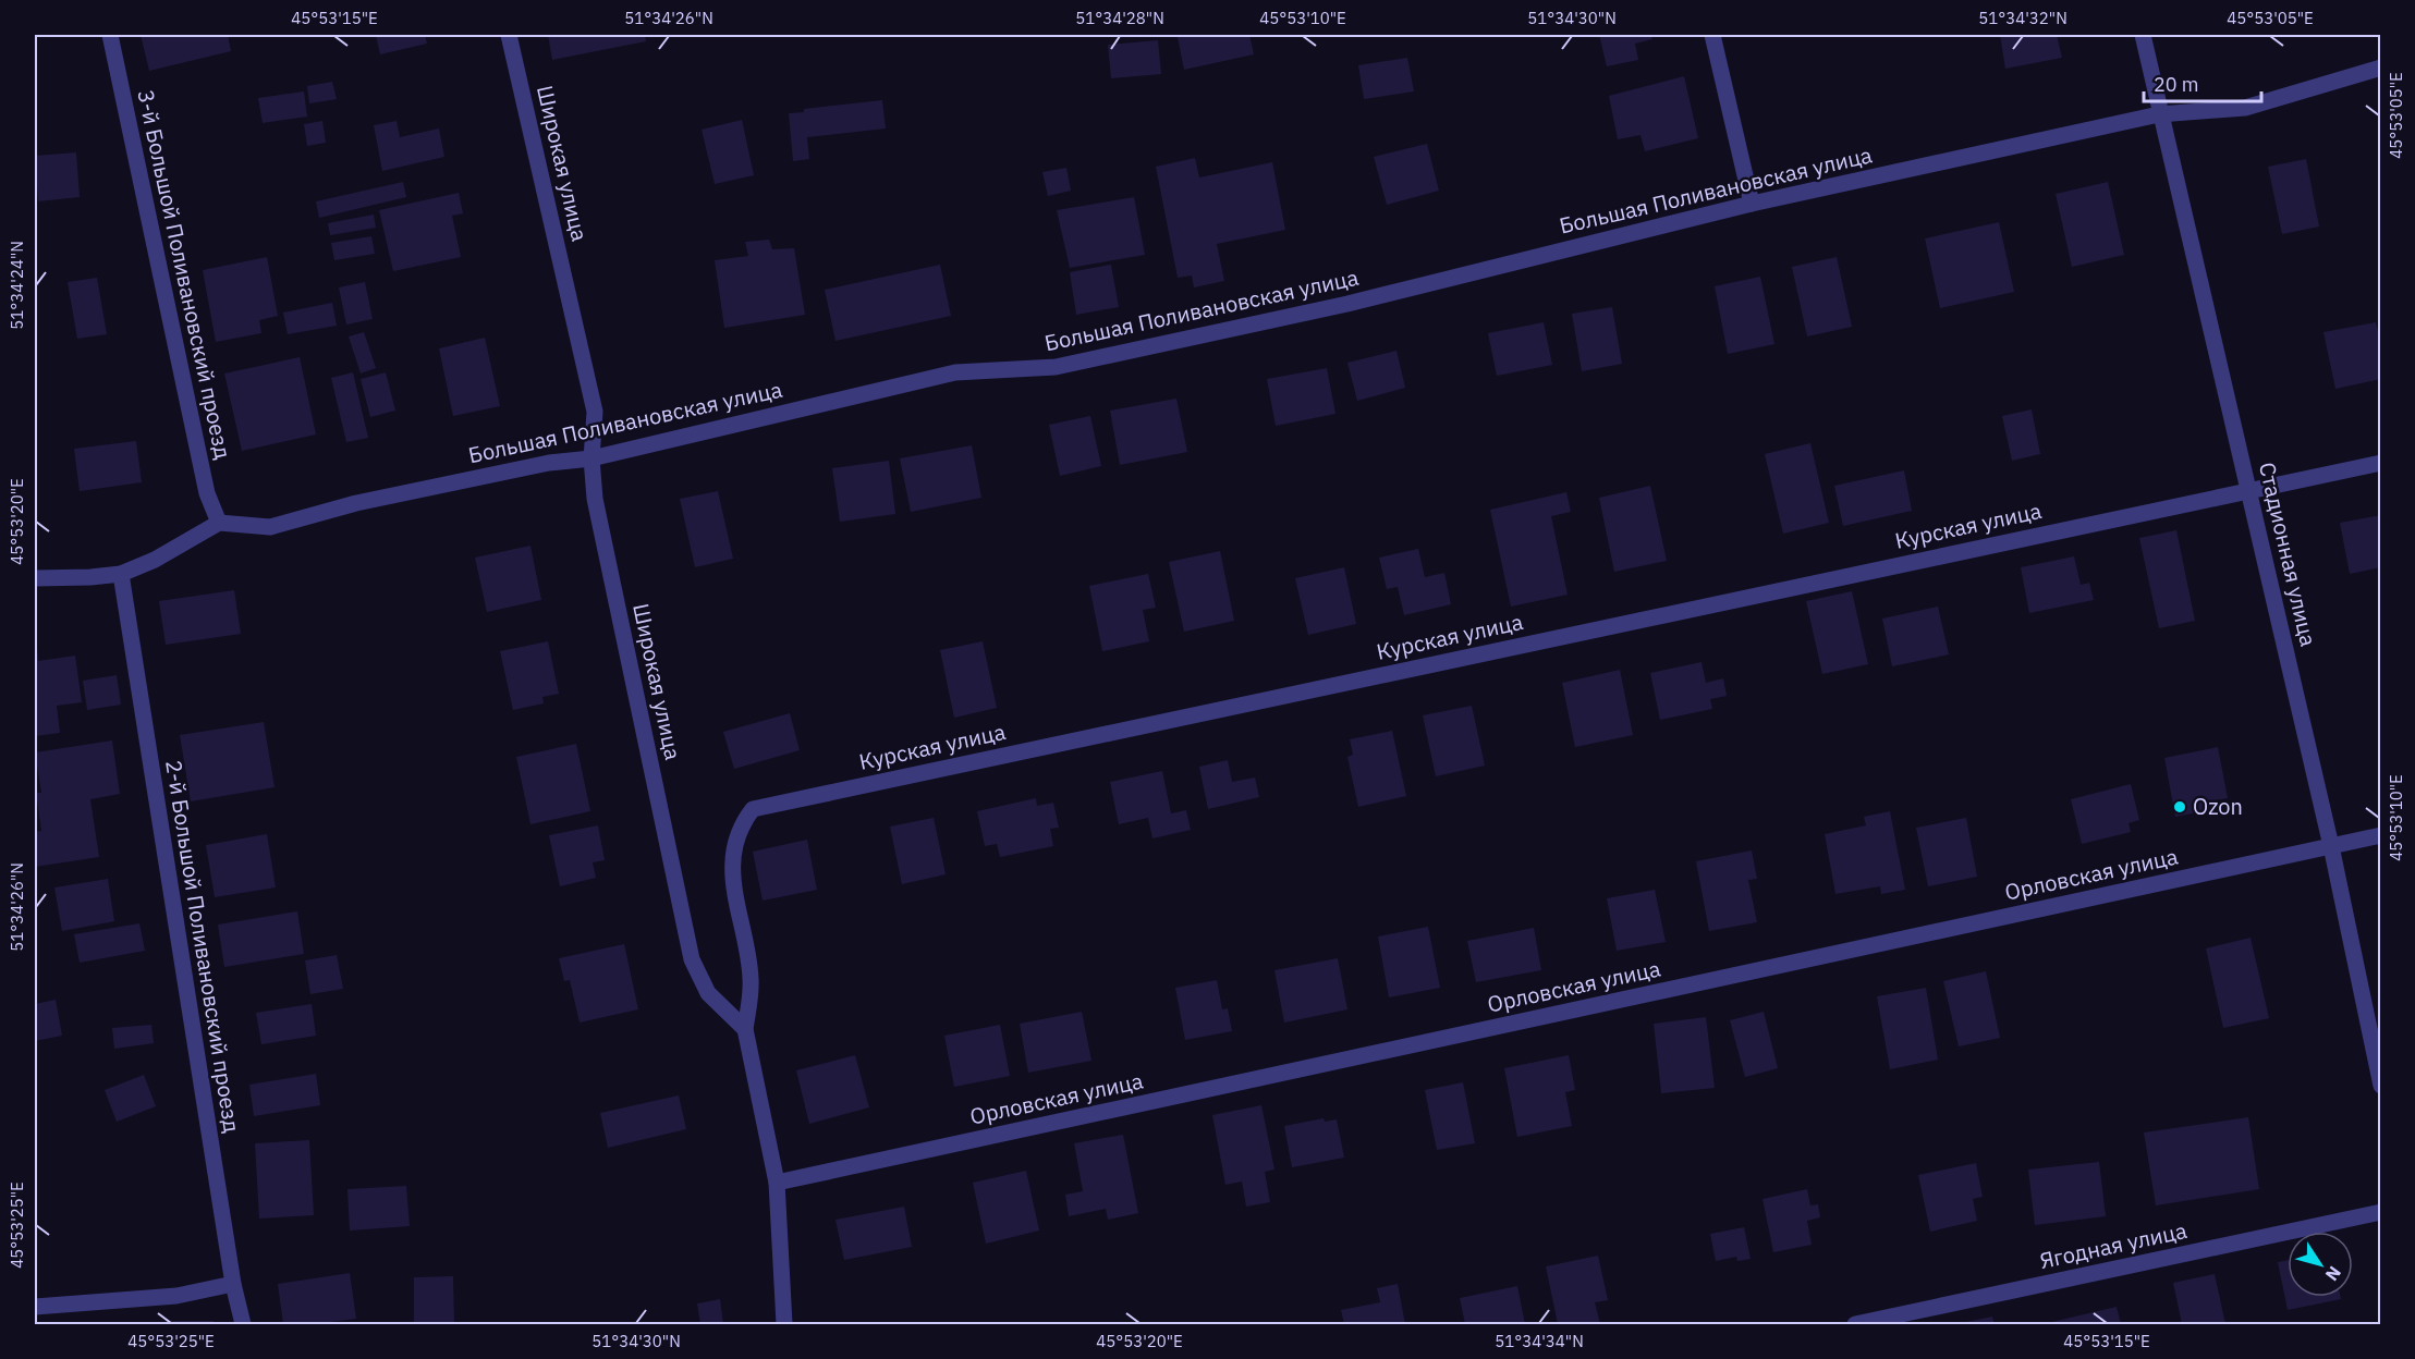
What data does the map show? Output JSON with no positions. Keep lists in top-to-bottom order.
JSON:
{
  "streets": {
    "street": [
      "Широкая улица",
      "Большая Поливановская улица",
      "3-й Большой Поливановский проезд",
      "Курская улица",
      "Стадионная улица",
      "Орловская улица",
      "2-й Большой Поливановский проезд",
      "Ягодная улица"
    ]
  },
  "crossings": [
    ["Широкая улица", "Большая Поливановская улица"],
    ["Широкая улица", "Курская улица"],
    ["Большая Поливановская улица", "3-й Большой Поливановский проезд"],
    ["Большая Поливановская улица", "Стадионная улица"],
    ["Курская улица", "Стадионная улица"],
    ["Стадионная улица", "Орловская улица"]
  ],
  "places": ["Ozon"],
  "scale_bar": "20 m",
  "north": "bottom right",
  "coordinates": [
    "45°53'15\"E",
    "51°34'26\"N",
    "51°34'28\"N",
    "45°53'10\"E",
    "51°34'30\"N",
    "51°34'32\"N",
    "45°53'05\"E",
    "51°34'24\"N",
    "45°53'20\"E",
    "45°53'25\"E",
    "51°34'34\"N"
  ]
}
